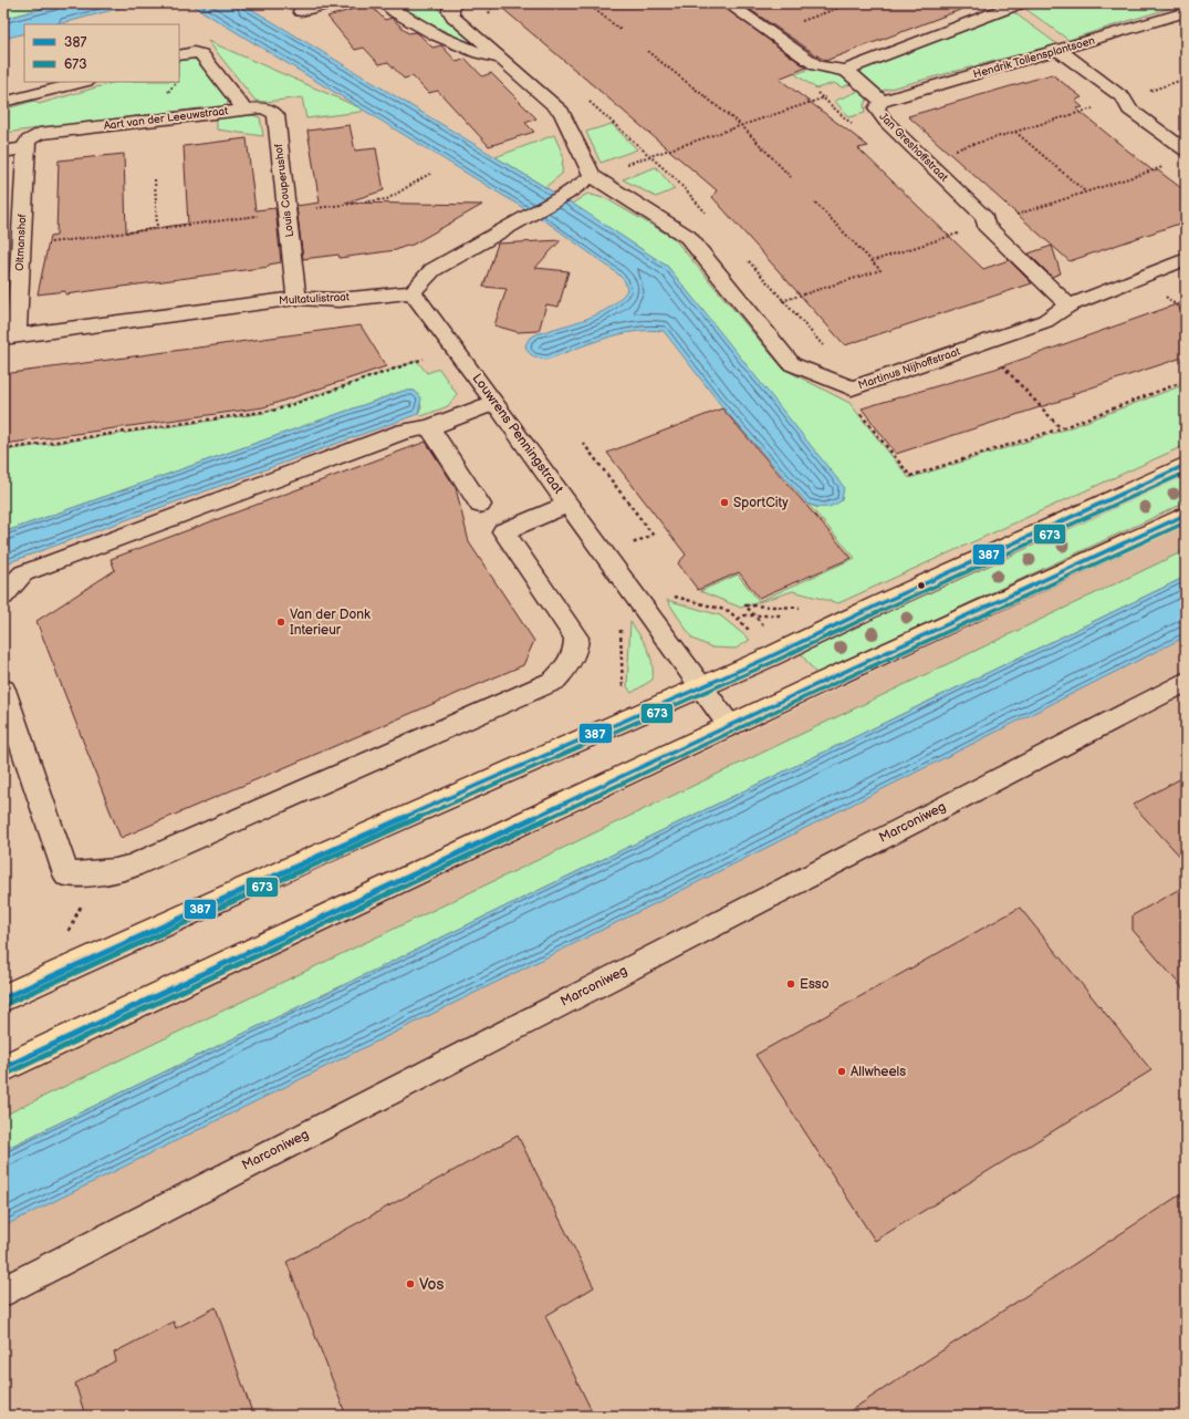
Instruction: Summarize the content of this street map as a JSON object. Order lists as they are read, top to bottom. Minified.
{"streets":{"street":["Hendrik Tollensplantsoen","Aart van der Leeuwstraat","Jan Greshoffstraat","Louis Couperushof","Oltmanshof","Multatulistraat","Martinus Nijhoffstraat","Louwrens Penningstraat","Marconiweg"]},"crossings":[["Hendrik Tollensplantsoen","Jan Greshoffstraat"],["Aart van der Leeuwstraat","Louis Couperushof"],["Aart van der Leeuwstraat","Oltmanshof"],["Jan Greshoffstraat","Martinus Nijhoffstraat"],["Louis Couperushof","Multatulistraat"],["Oltmanshof","Multatulistraat"],["Multatulistraat","Louwrens Penningstraat"]],"places":["SportCity","Van der Donk Interieur","Esso","Allwheels","Vos"],"lines":["transit line 387","transit line 673"],"legend":["387","673"]}
